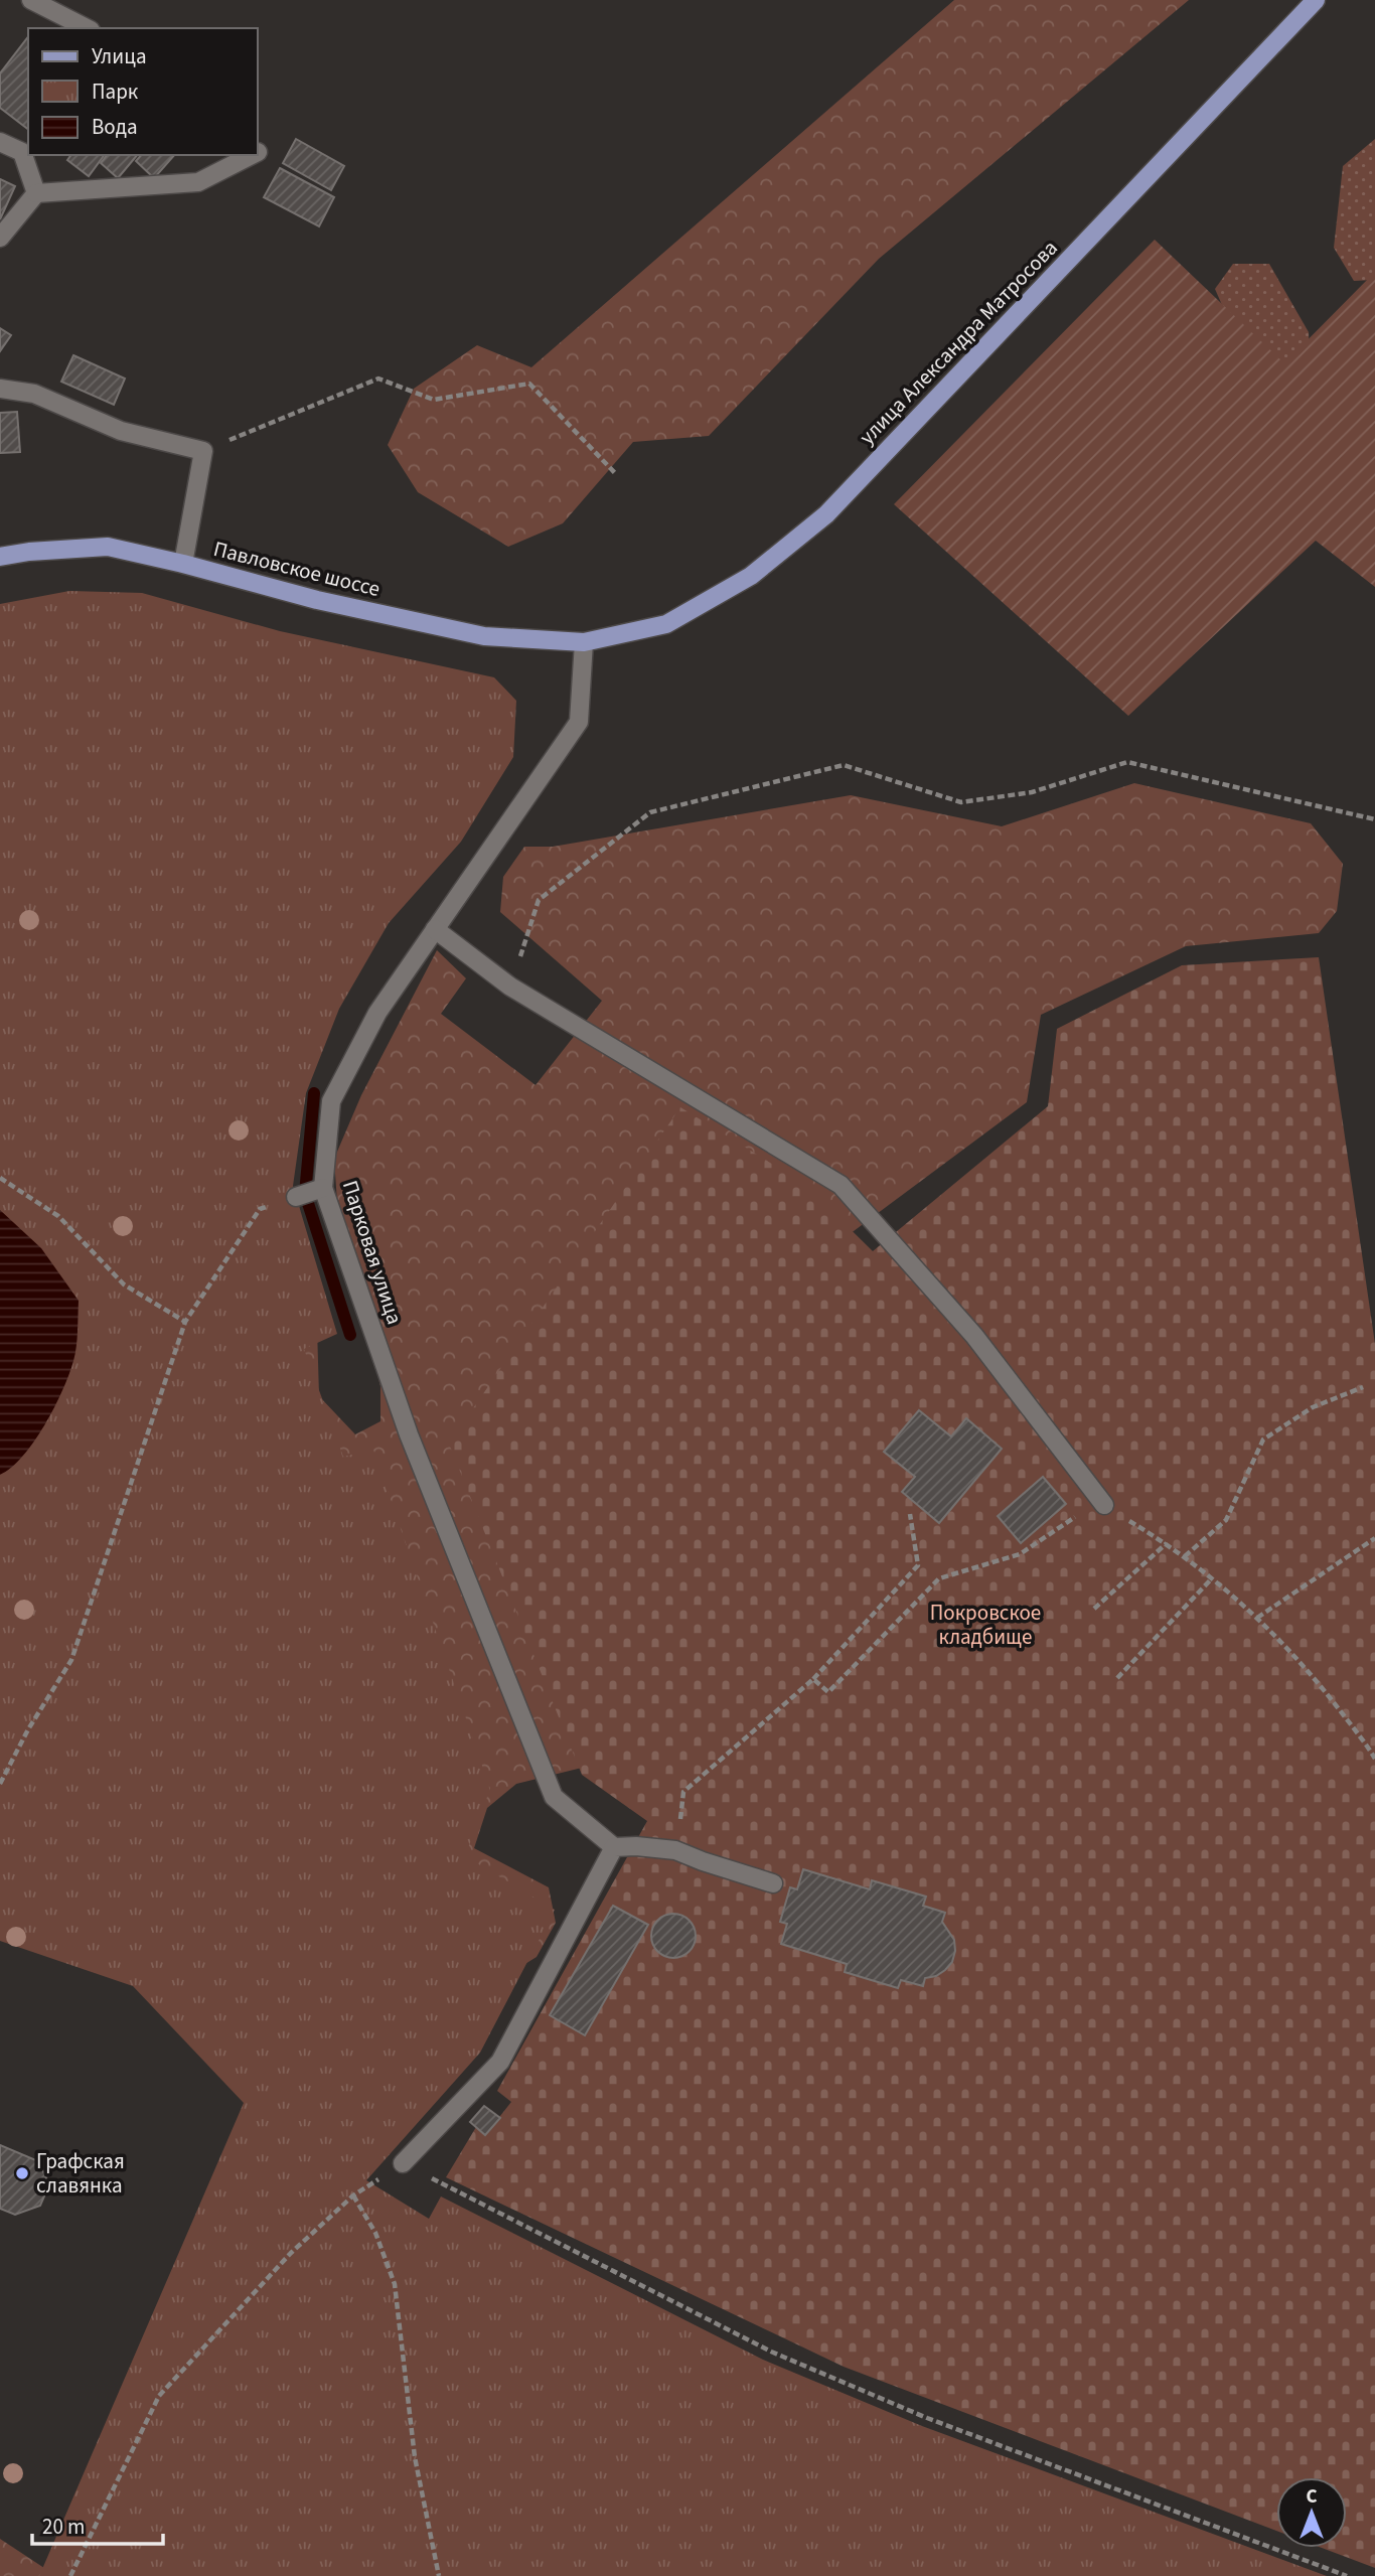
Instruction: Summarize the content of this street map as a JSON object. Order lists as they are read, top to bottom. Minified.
{"streets":{"main road":["улица Александра Матросова","Павловское шоссе"],"street":["Парковая улица"]},"crossings":[["улица Александра Матросова","Павловское шоссе"],["улица Александра Матросова","Парковая улица"],["Павловское шоссе","Парковая улица"]],"parks":["Покровское кладбище"],"places":["Графская славянка"],"legend":["Улица","Парк","Вода"],"scale_bar":"20 m","north":"top"}
